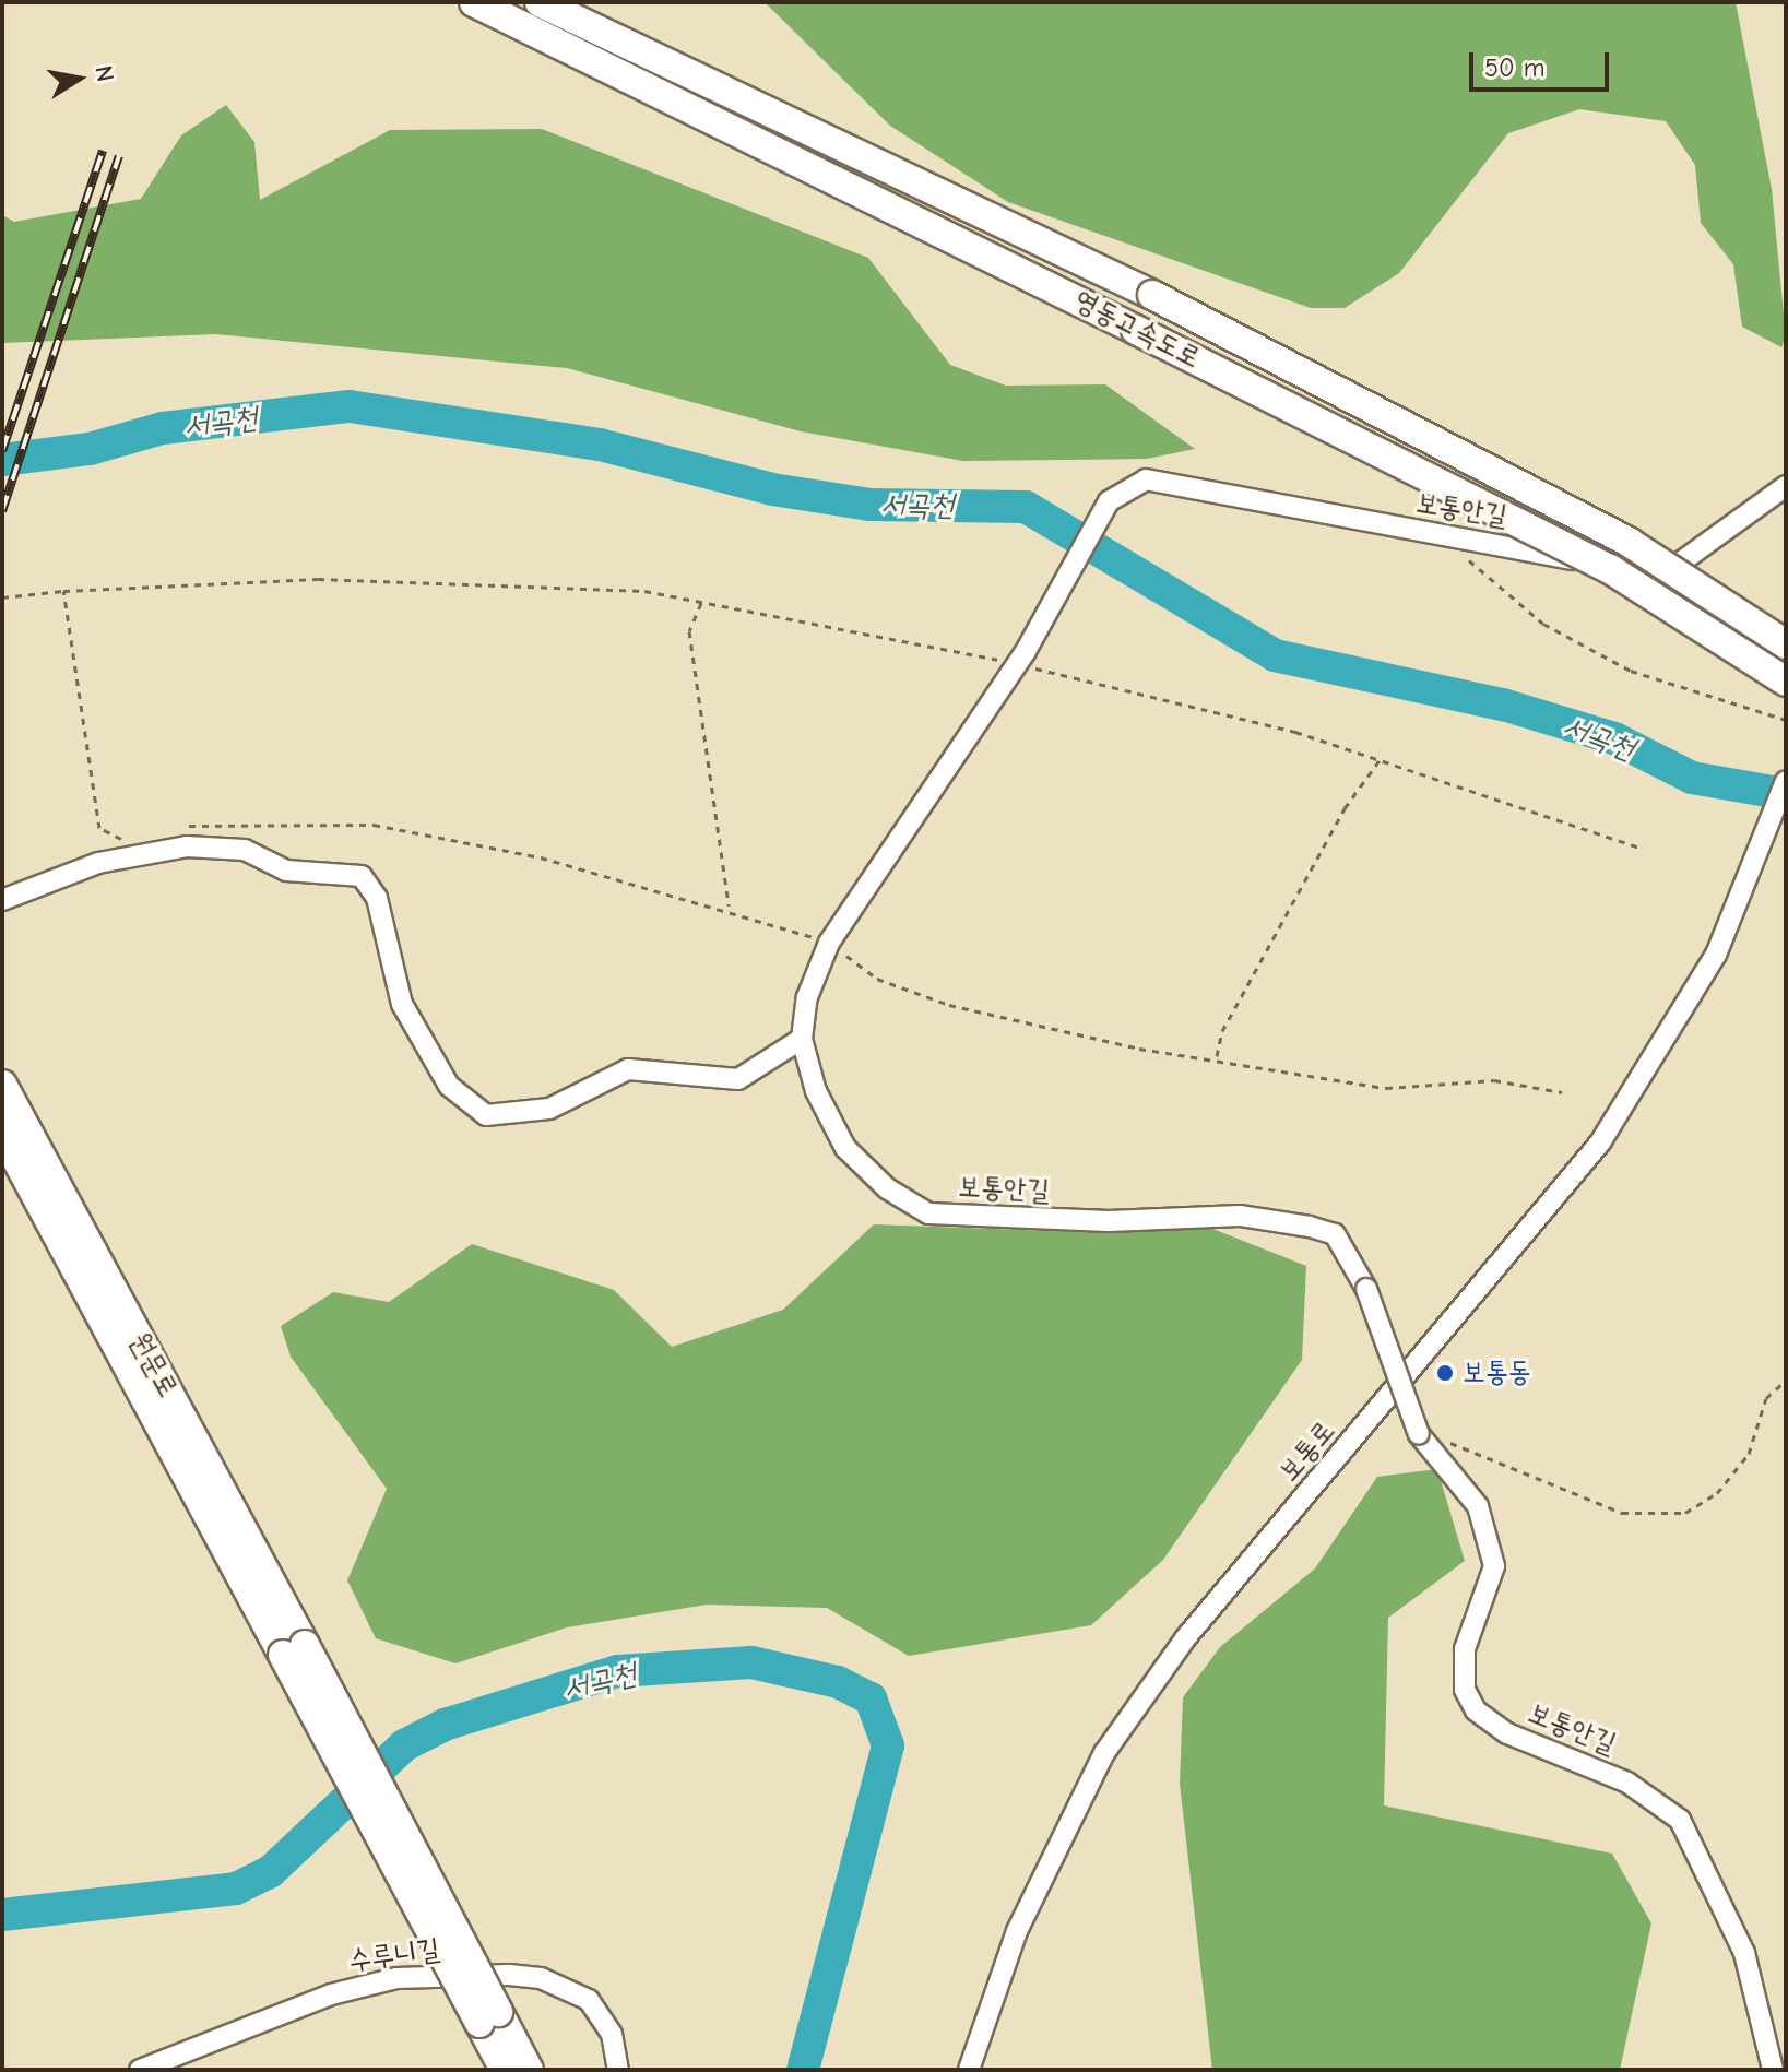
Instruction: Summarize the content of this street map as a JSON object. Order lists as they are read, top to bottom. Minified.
{"streets":{"highway":["영동고속도로","원문로"],"street":["보통안길","보통로","수루니길"]},"water":["서곡천"],"places":["보통동"],"scale_bar":"50 m","north":"right"}
